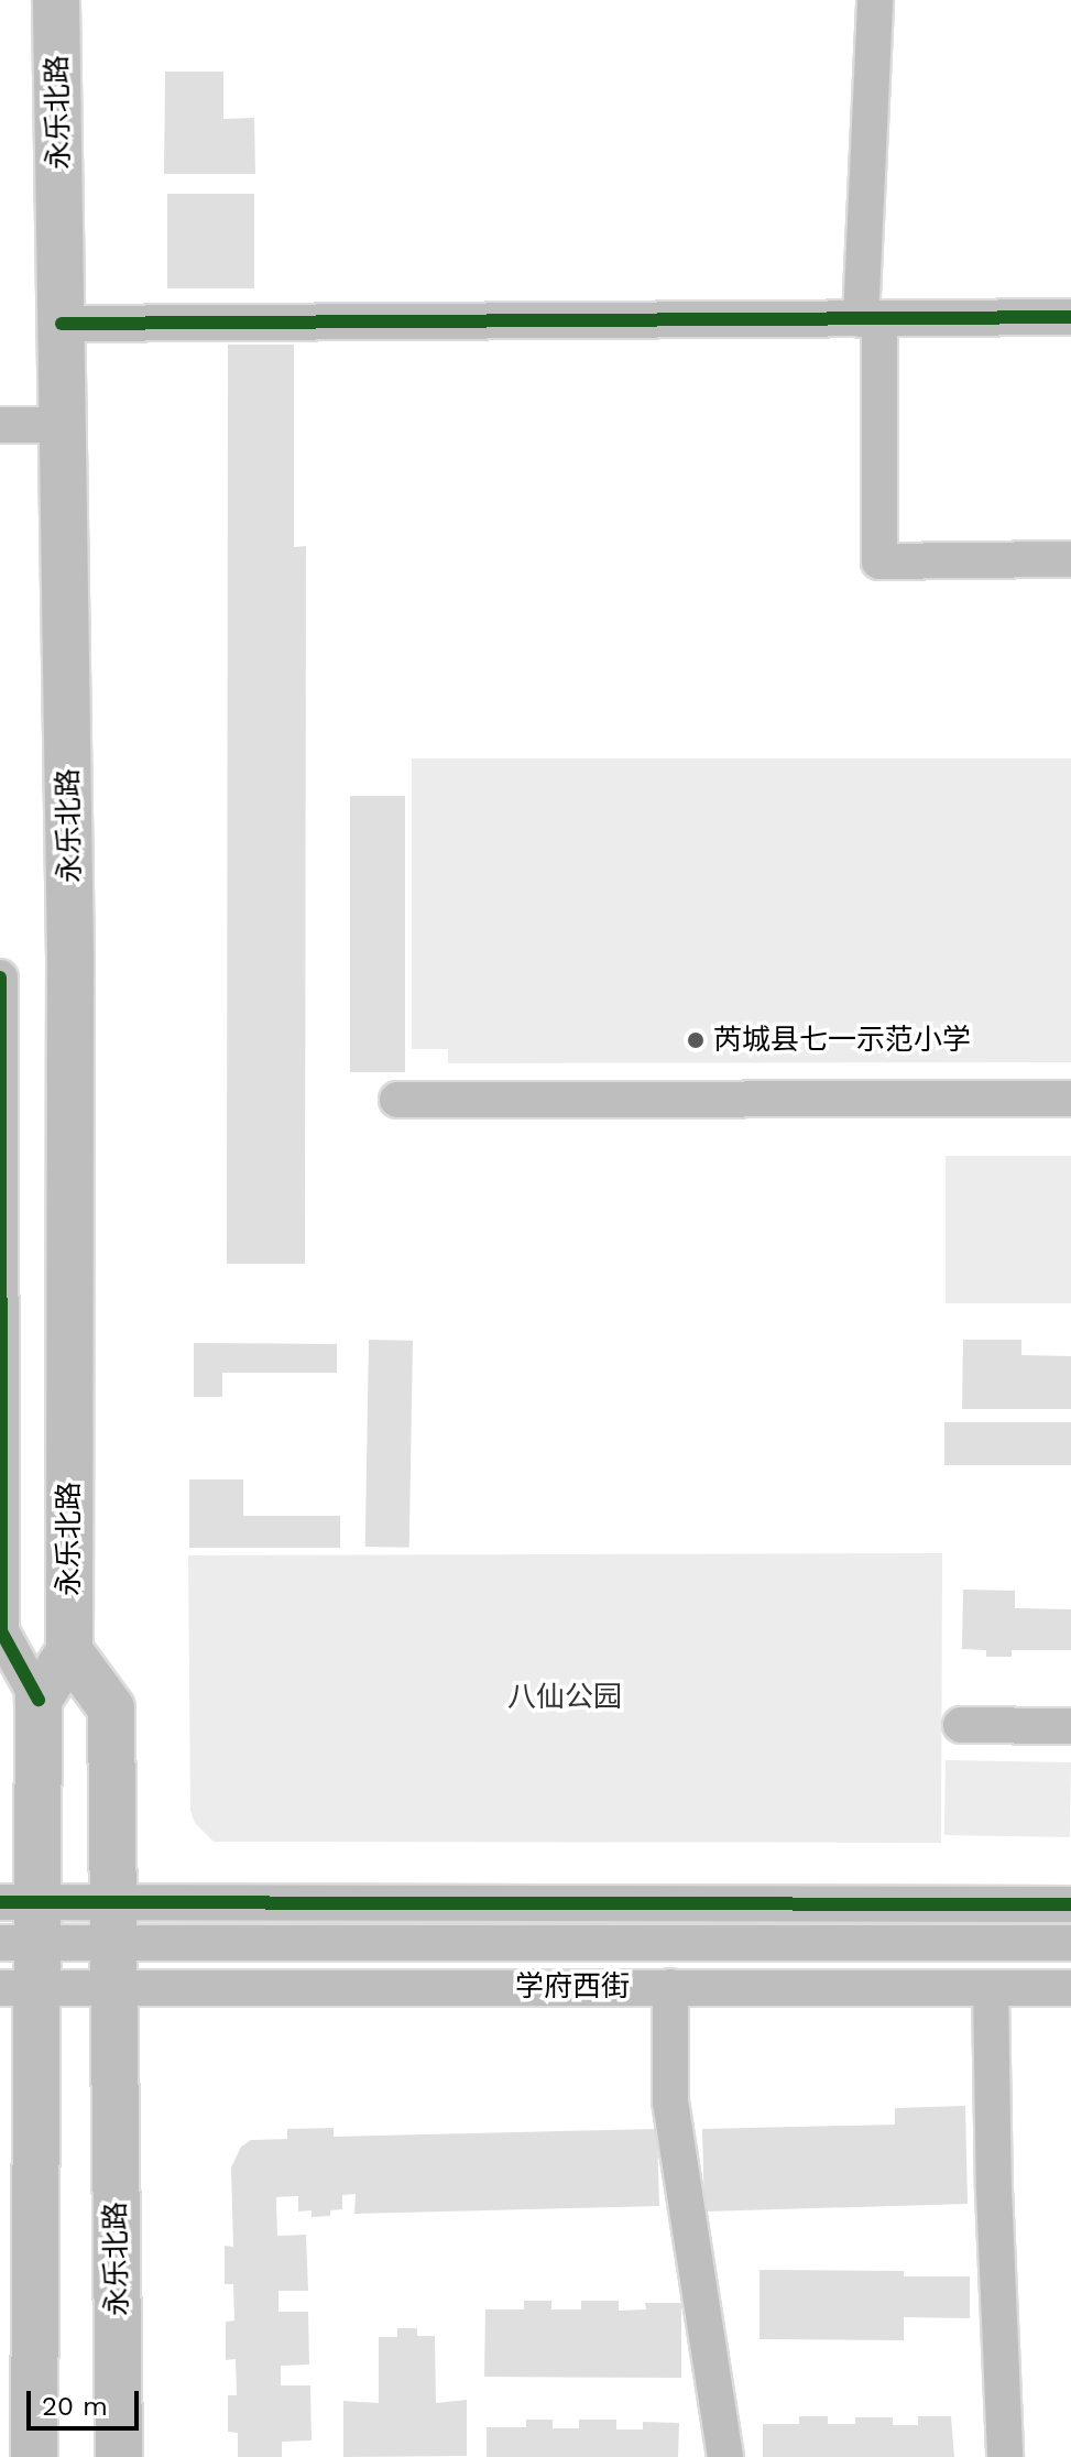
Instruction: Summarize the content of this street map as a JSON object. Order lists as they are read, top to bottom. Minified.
{"streets":{"main road":["永乐北路"],"street":["学府西街"]},"crossings":[["永乐北路","学府西街"]],"parks":["八仙公园"],"places":["芮城县七一示范小学"],"scale_bar":"20 m"}
